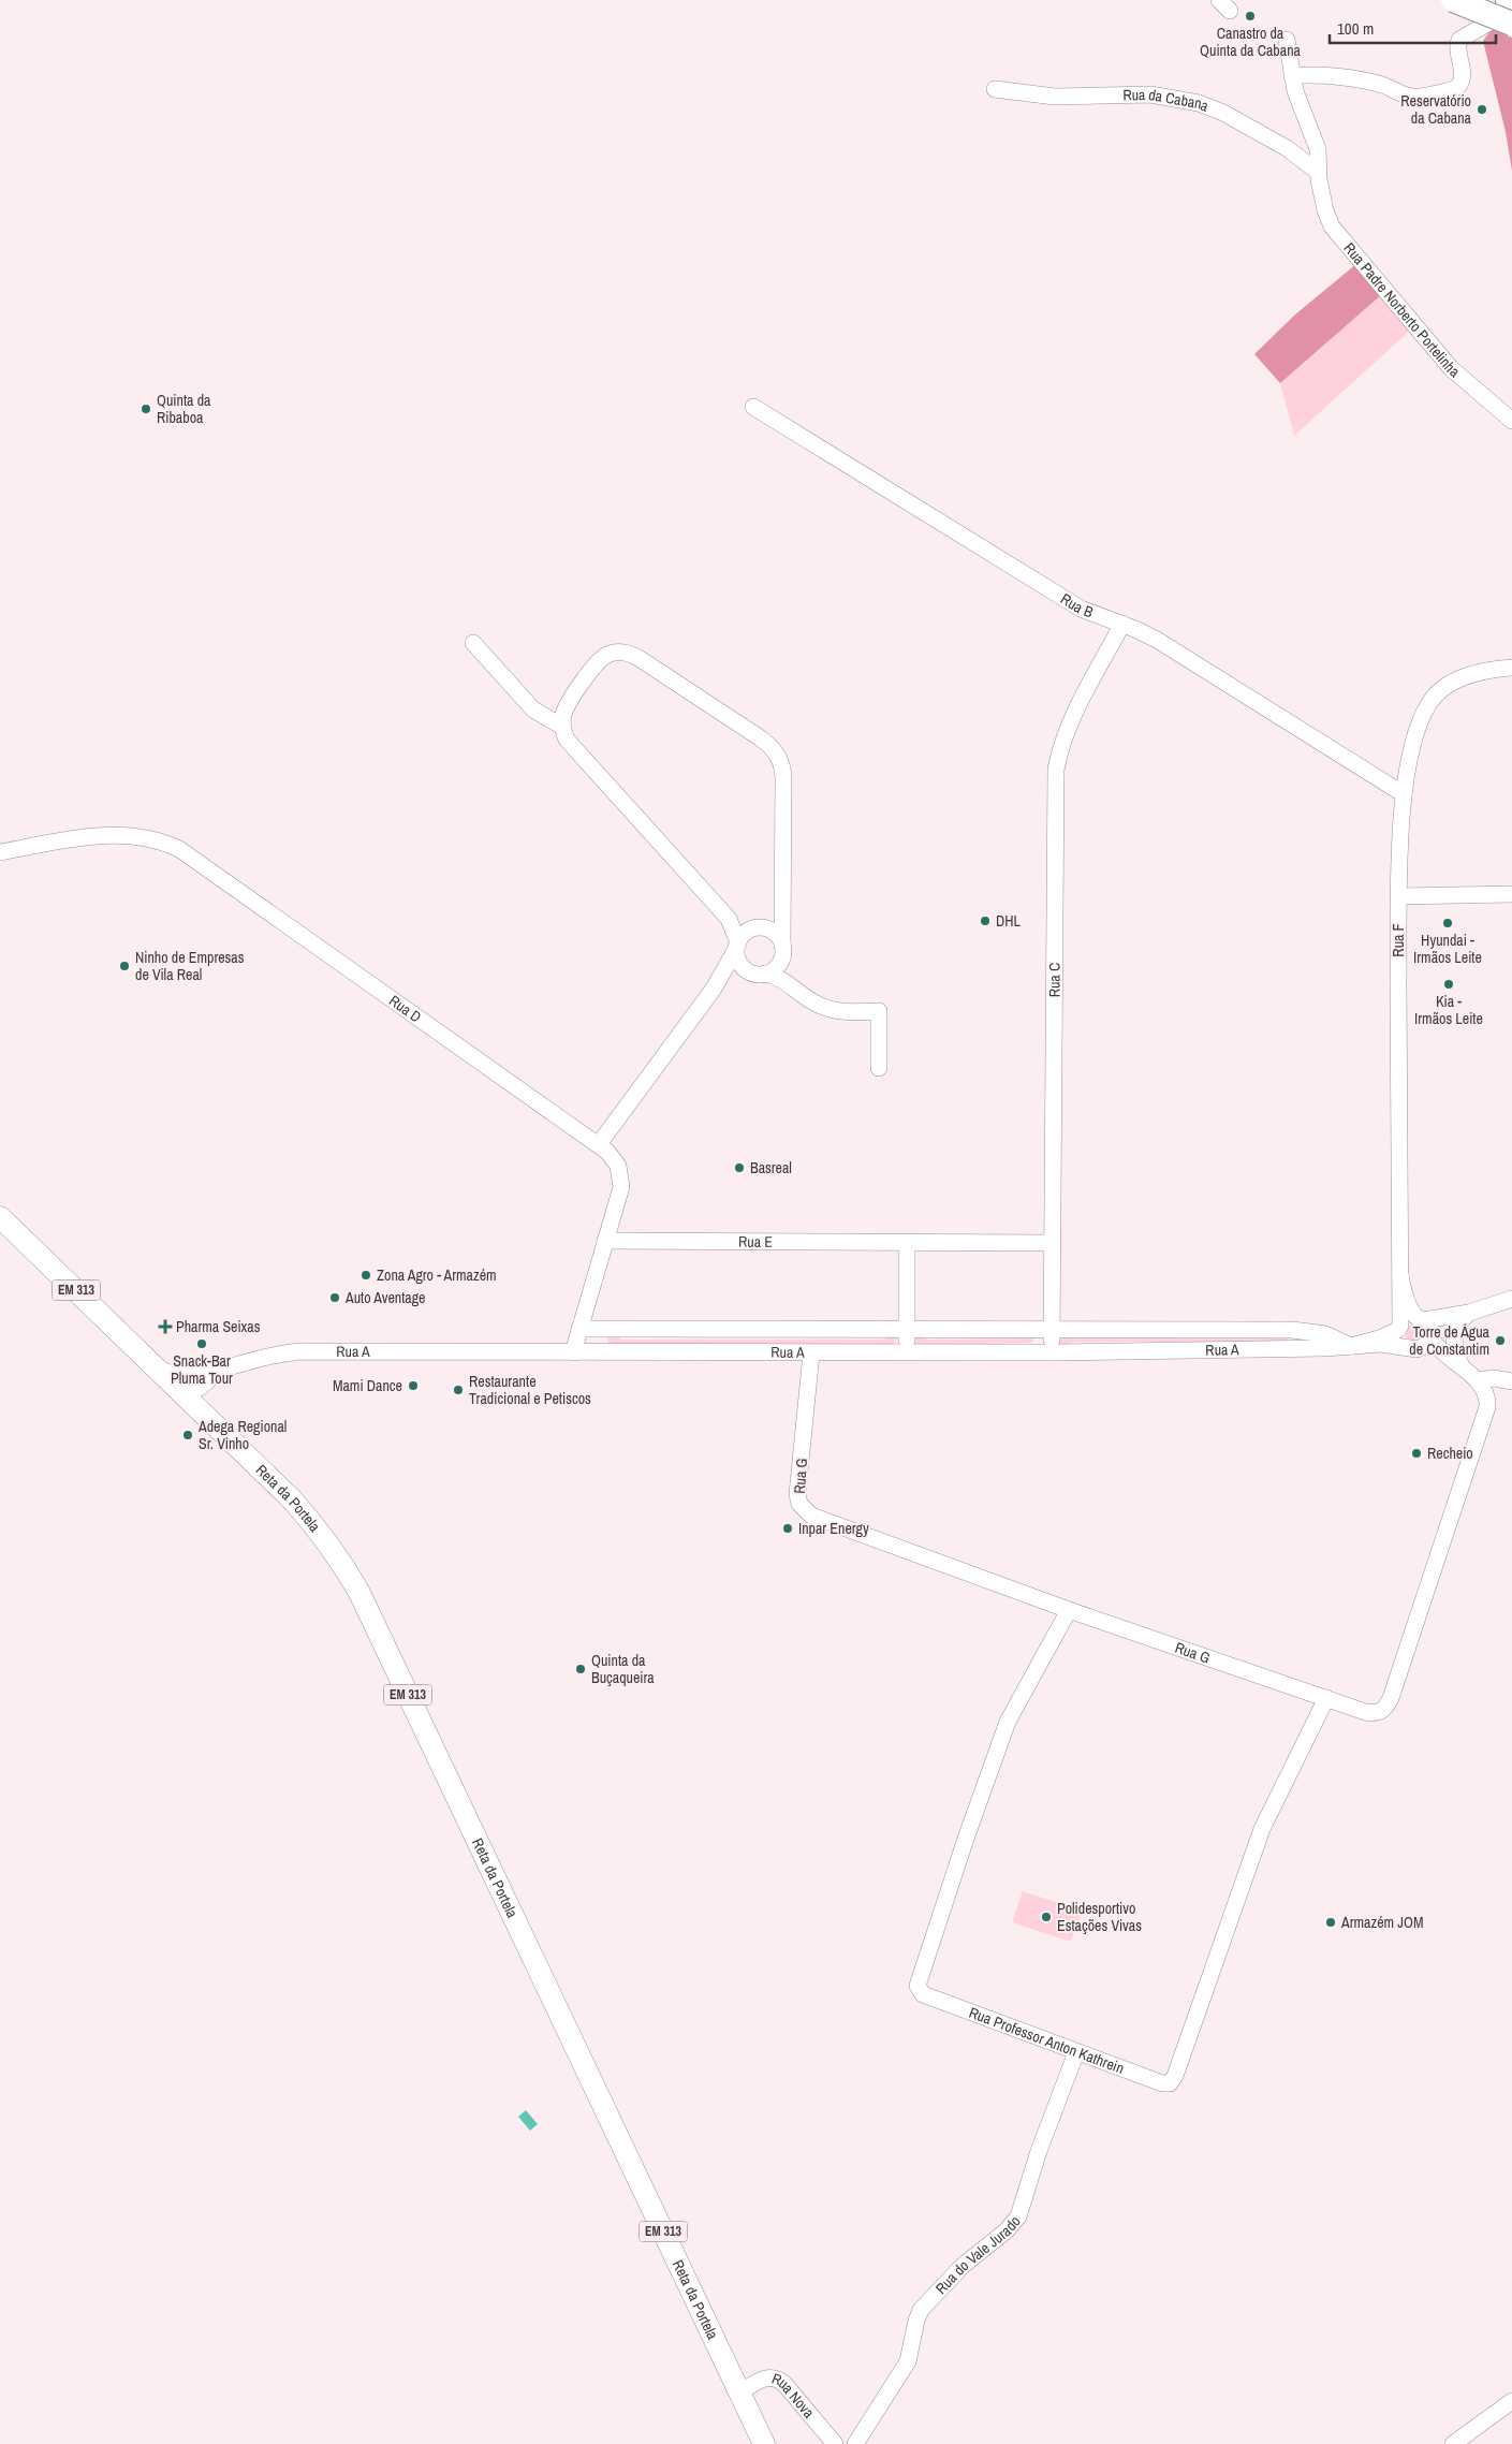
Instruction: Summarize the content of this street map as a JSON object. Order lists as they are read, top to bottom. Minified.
{"streets":{"main road":["EM 313","Reta da Portela"],"street":["Rua da Cabana","Rua Padre Norberto Portelinha","Rua B","Rua F","Rua C","Rua D","Rua E","Rua A","Rua G","Rua Professor Anton Kathrein","Rua do Vale Jurado","Rua Nova"]},"crossings":[["Rua da Cabana","Rua Padre Norberto Portelinha"],["Rua B","Rua F"],["Rua B","Rua C"],["Rua C","Rua E"],["Rua C","Rua A"],["Rua D","Rua E"],["Rua D","Rua A"],["EM 313","Reta da Portela"],["Rua A","Rua G"],["Rua G","Rua Professor Anton Kathrein"],["Reta da Portela","Rua Nova"],["Rua Professor Anton Kathrein","Rua do Vale Jurado"]],"places":{"other":["Canastro da Quinta da Cabana","Reservatório da Cabana","Quinta da Ribaboa","DHL","Hyundai - Irmãos Leite","Ninho de Empresas de Vila Real","Kia - Irmãos Leite","Basreal","Zona Agro - Armazém","Auto Aventage","Torre de Água de Constantim","Snack-Bar Pluma Tour","Mami Dance","Restaurante Tradicional e Petiscos","Adega Regional Sr. Vinho","Recheio","Inpar Energy","Quinta da Buçaqueira","Polidesportivo Estações Vivas","Armazém JOM"],"health":["Pharma Seixas"]},"scale_bar":"100 m"}
